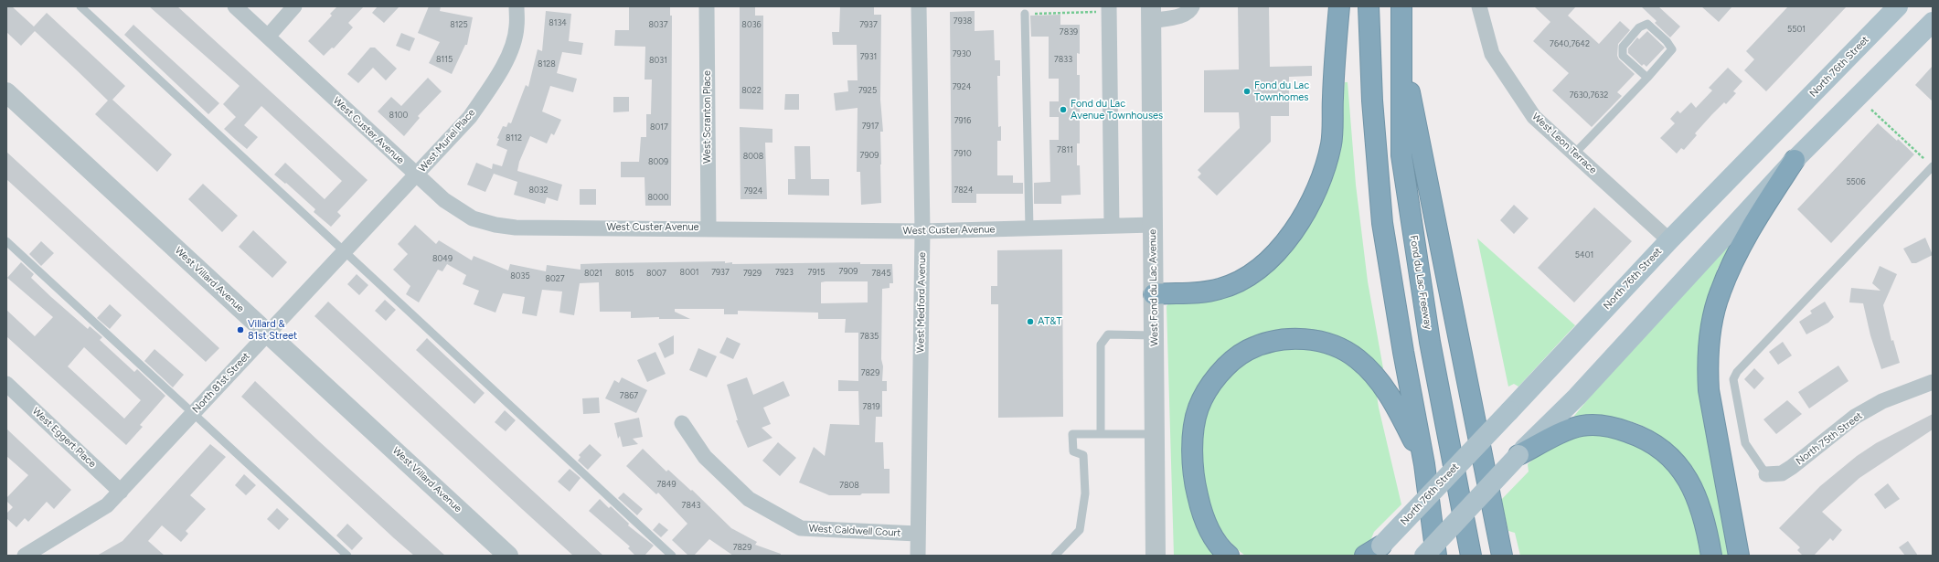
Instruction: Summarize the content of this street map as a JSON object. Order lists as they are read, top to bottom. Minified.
{"streets":{"highway":["Fond du Lac Freeway"],"main road":["North 76th Street"],"street":["West Scranton Place","West Custer Avenue","West Muriel Place","West Leon Terrace","West Villard Avenue","West Fond du Lac Avenue","West Medford Avenue","North 81st Street","West Eggert Place","North 75th Street","West Caldwell Court"]},"crossings":[["North 76th Street","West Leon Terrace"],["West Scranton Place","West Custer Avenue"],["West Custer Avenue","West Muriel Place"],["West Custer Avenue","West Fond du Lac Avenue"],["West Custer Avenue","West Medford Avenue"],["West Custer Avenue","North 81st Street"],["West Muriel Place","North 81st Street"],["West Villard Avenue","North 81st Street"],["West Medford Avenue","West Caldwell Court"],["North 81st Street","West Eggert Place"]],"places":["Fond du Lac Townhomes","Fond du Lac Avenue Townhouses","AT&T","Villard & 81st Street"],"house_numbers":["7938","8134","8125","8037","8036","7937","5501","7839","7640,7642","7930","7931","8115","7833","8031","8128","7924","8022","7925","7630,7632","8100","7916","7917","8017","8112","7811","7910","7909","8008","8009","5506","8032","7824","7924","8000","5401","8049","7909","8001","7937","7923","7915","8021","8015","8007","7929","7845","8035","8027","7835","7829","7867","7819","7849","7808","7843","7829"]}
